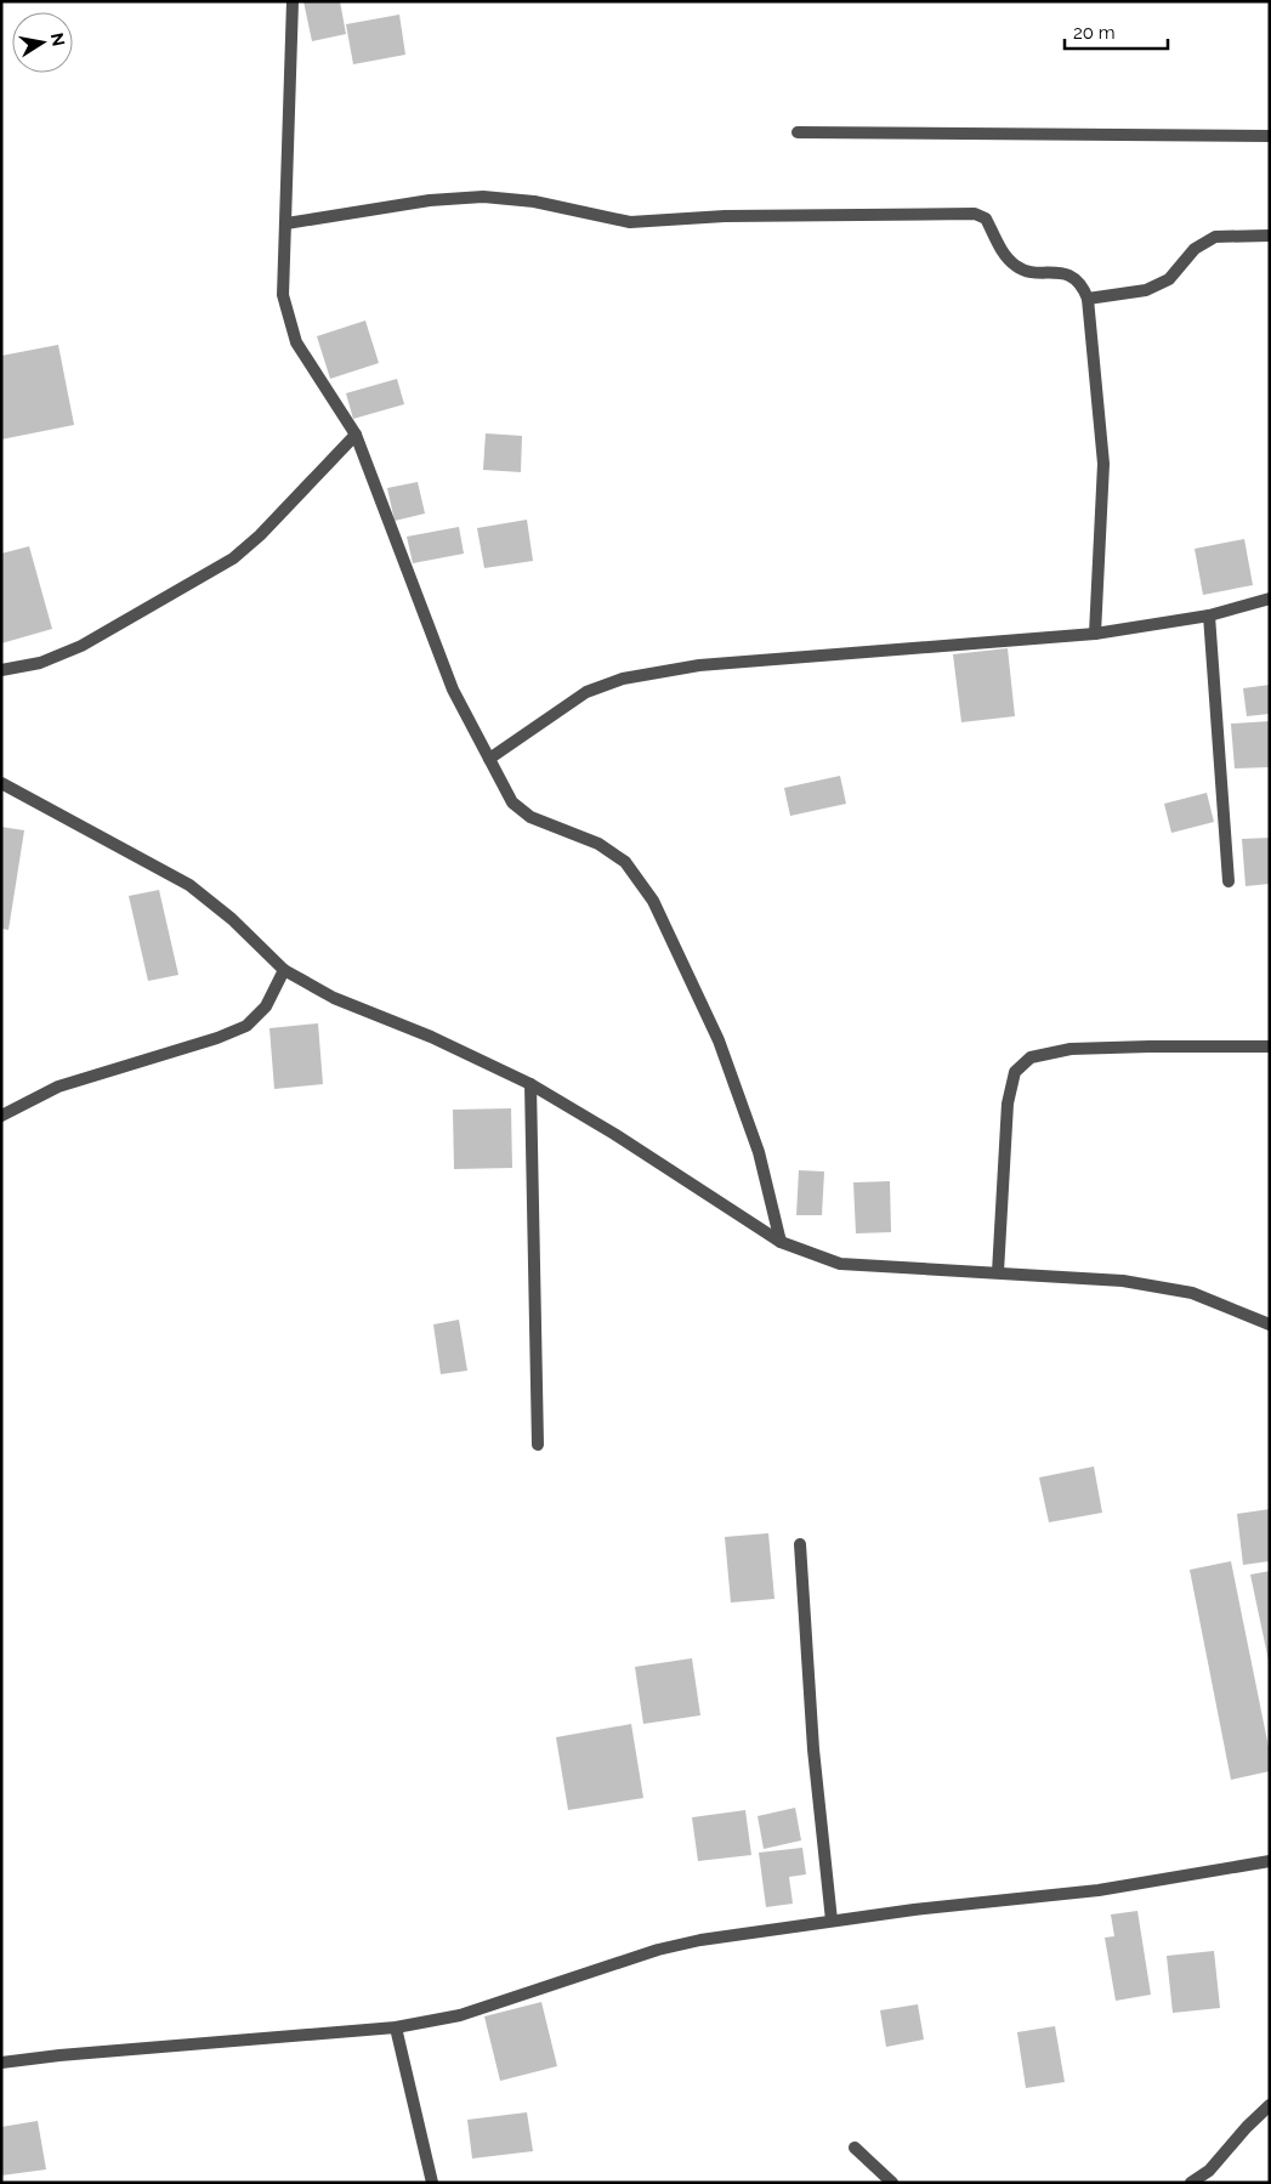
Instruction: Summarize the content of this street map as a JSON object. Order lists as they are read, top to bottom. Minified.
{"scale_bar":"20 m","north":"right"}
